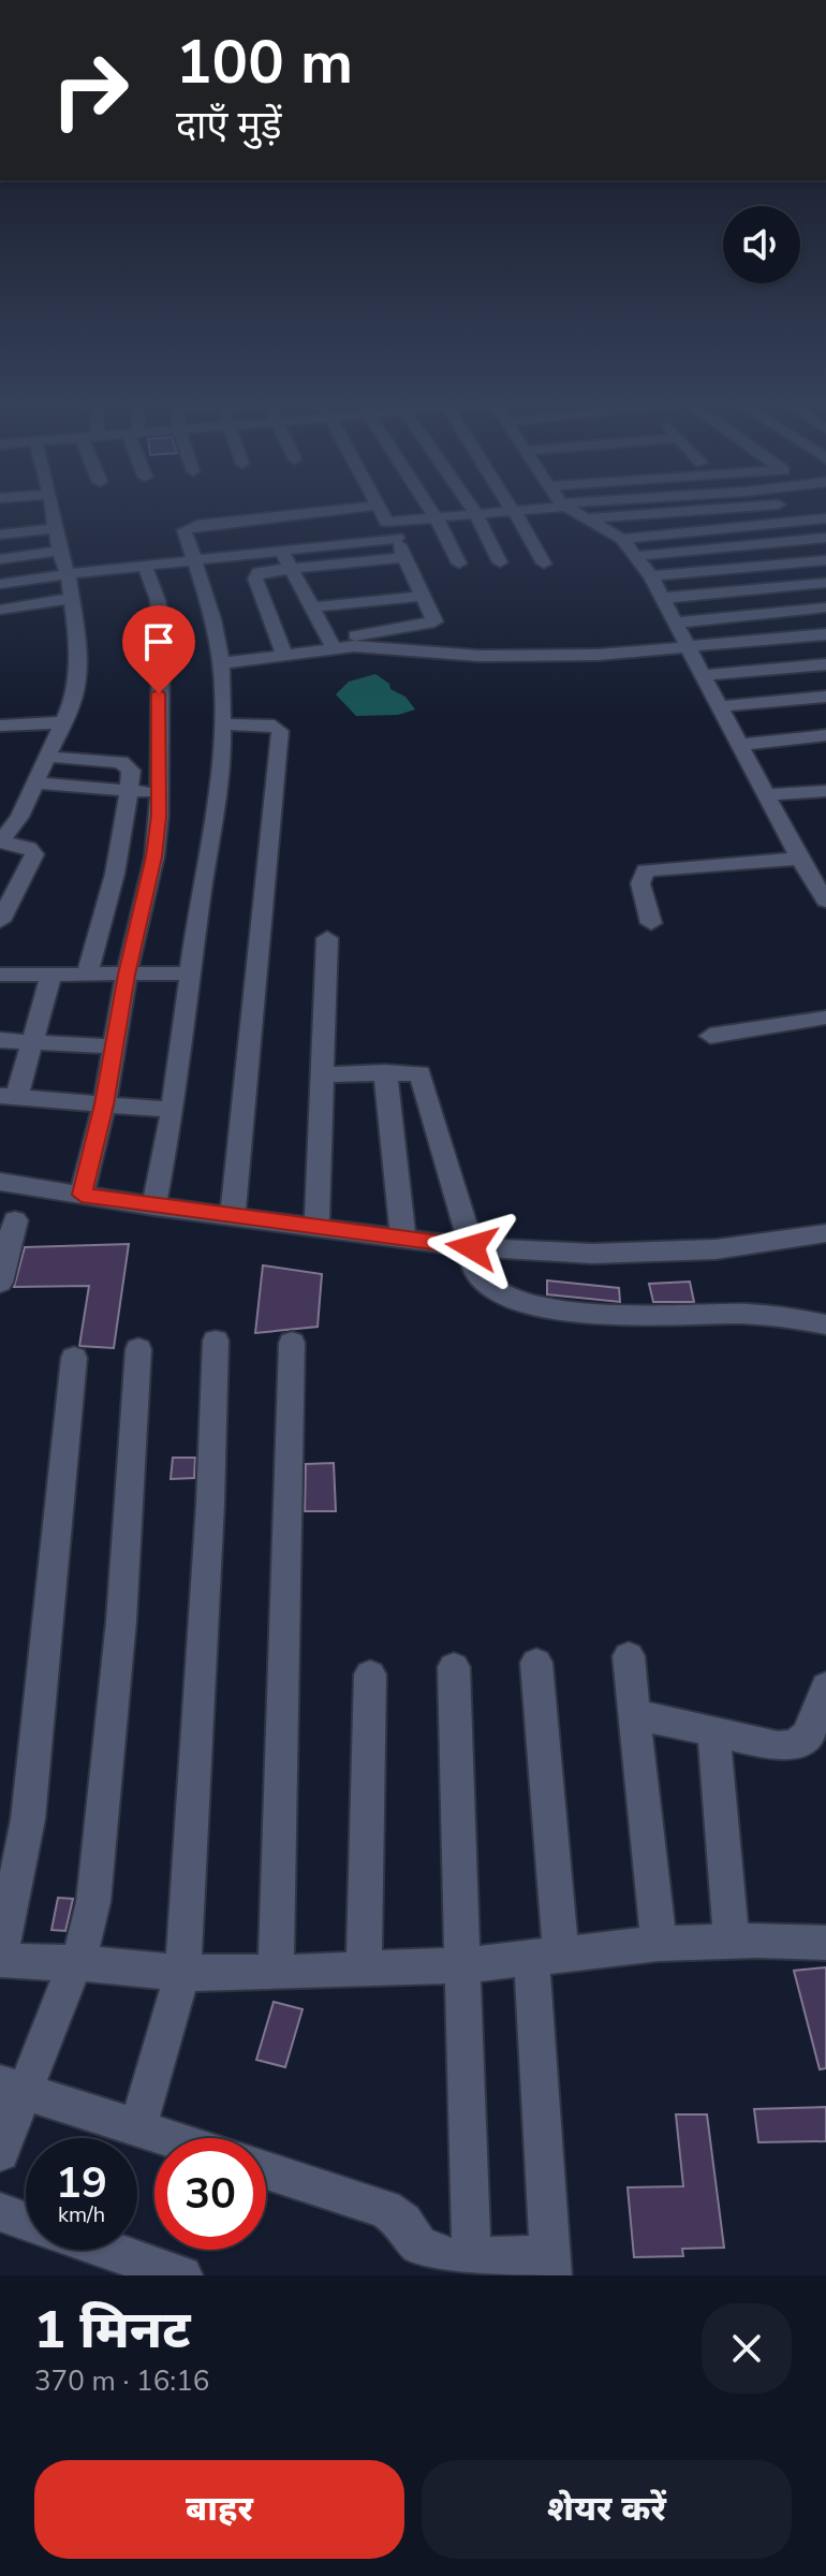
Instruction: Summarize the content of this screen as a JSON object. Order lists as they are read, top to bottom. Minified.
{"page":{"turn":["100 m","दाएँ मुड़ें"],"speed":"19 km/h","limit":"30","heading":["1 मिनट","370 m · 16:16"],"buttons":["बाहर","शेयर करें"]}}
